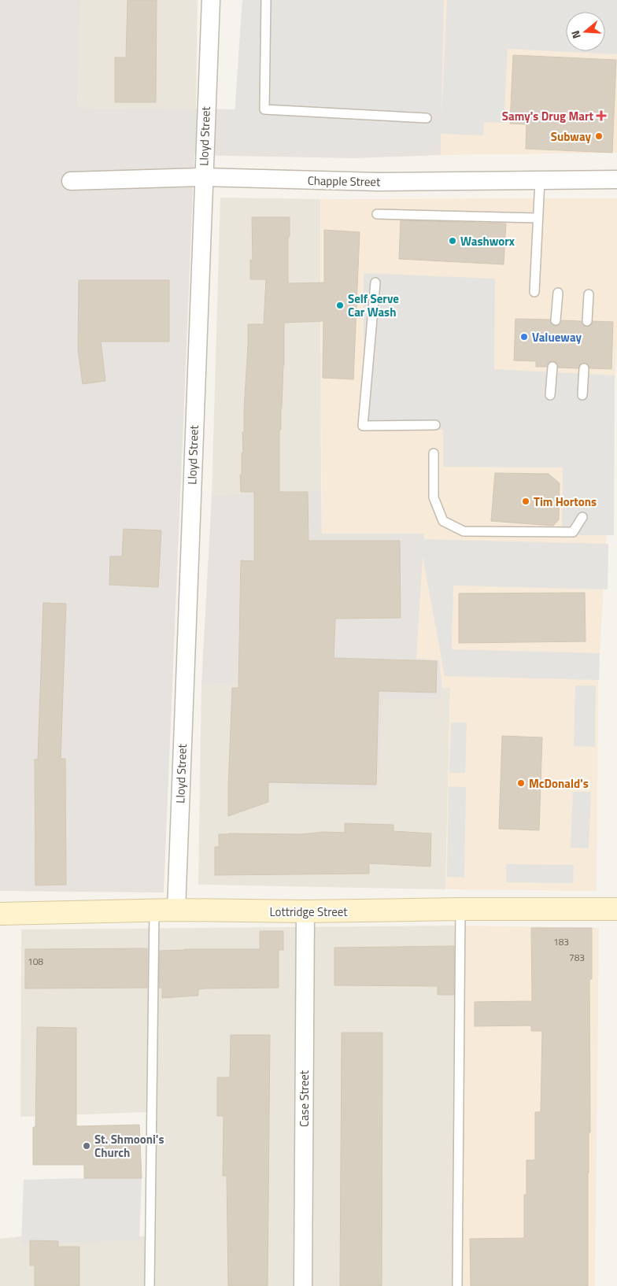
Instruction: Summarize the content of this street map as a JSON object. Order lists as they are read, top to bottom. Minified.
{"streets":{"street":["Lloyd Street","Chapple Street","Lottridge Street","Case Street"]},"crossings":[["Lloyd Street","Chapple Street"],["Lloyd Street","Lottridge Street"],["Lottridge Street","Case Street"]],"places":{"health":["Samy's Drug Mart"],"other":["Subway","Washworx","Self Serve Car Wash","Valueway","Tim Hortons","McDonald's","St. Shmooni's Church"]},"house_numbers":["183","783","108"],"north":"left"}
